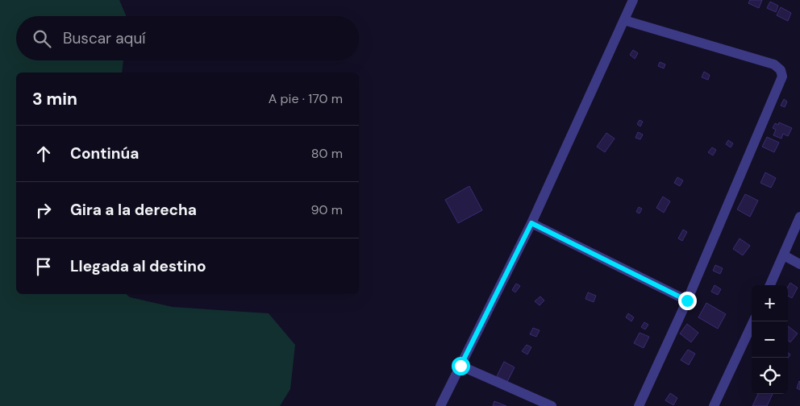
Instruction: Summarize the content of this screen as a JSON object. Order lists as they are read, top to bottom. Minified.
{"page":{"search":"Buscar aquí","heading":["3 min","A pie · 170 m"],"list":[["Continúa","80 m"],["Gira a la derecha","90 m"],"Llegada al destino"],"map_buttons":["+","−"]}}
